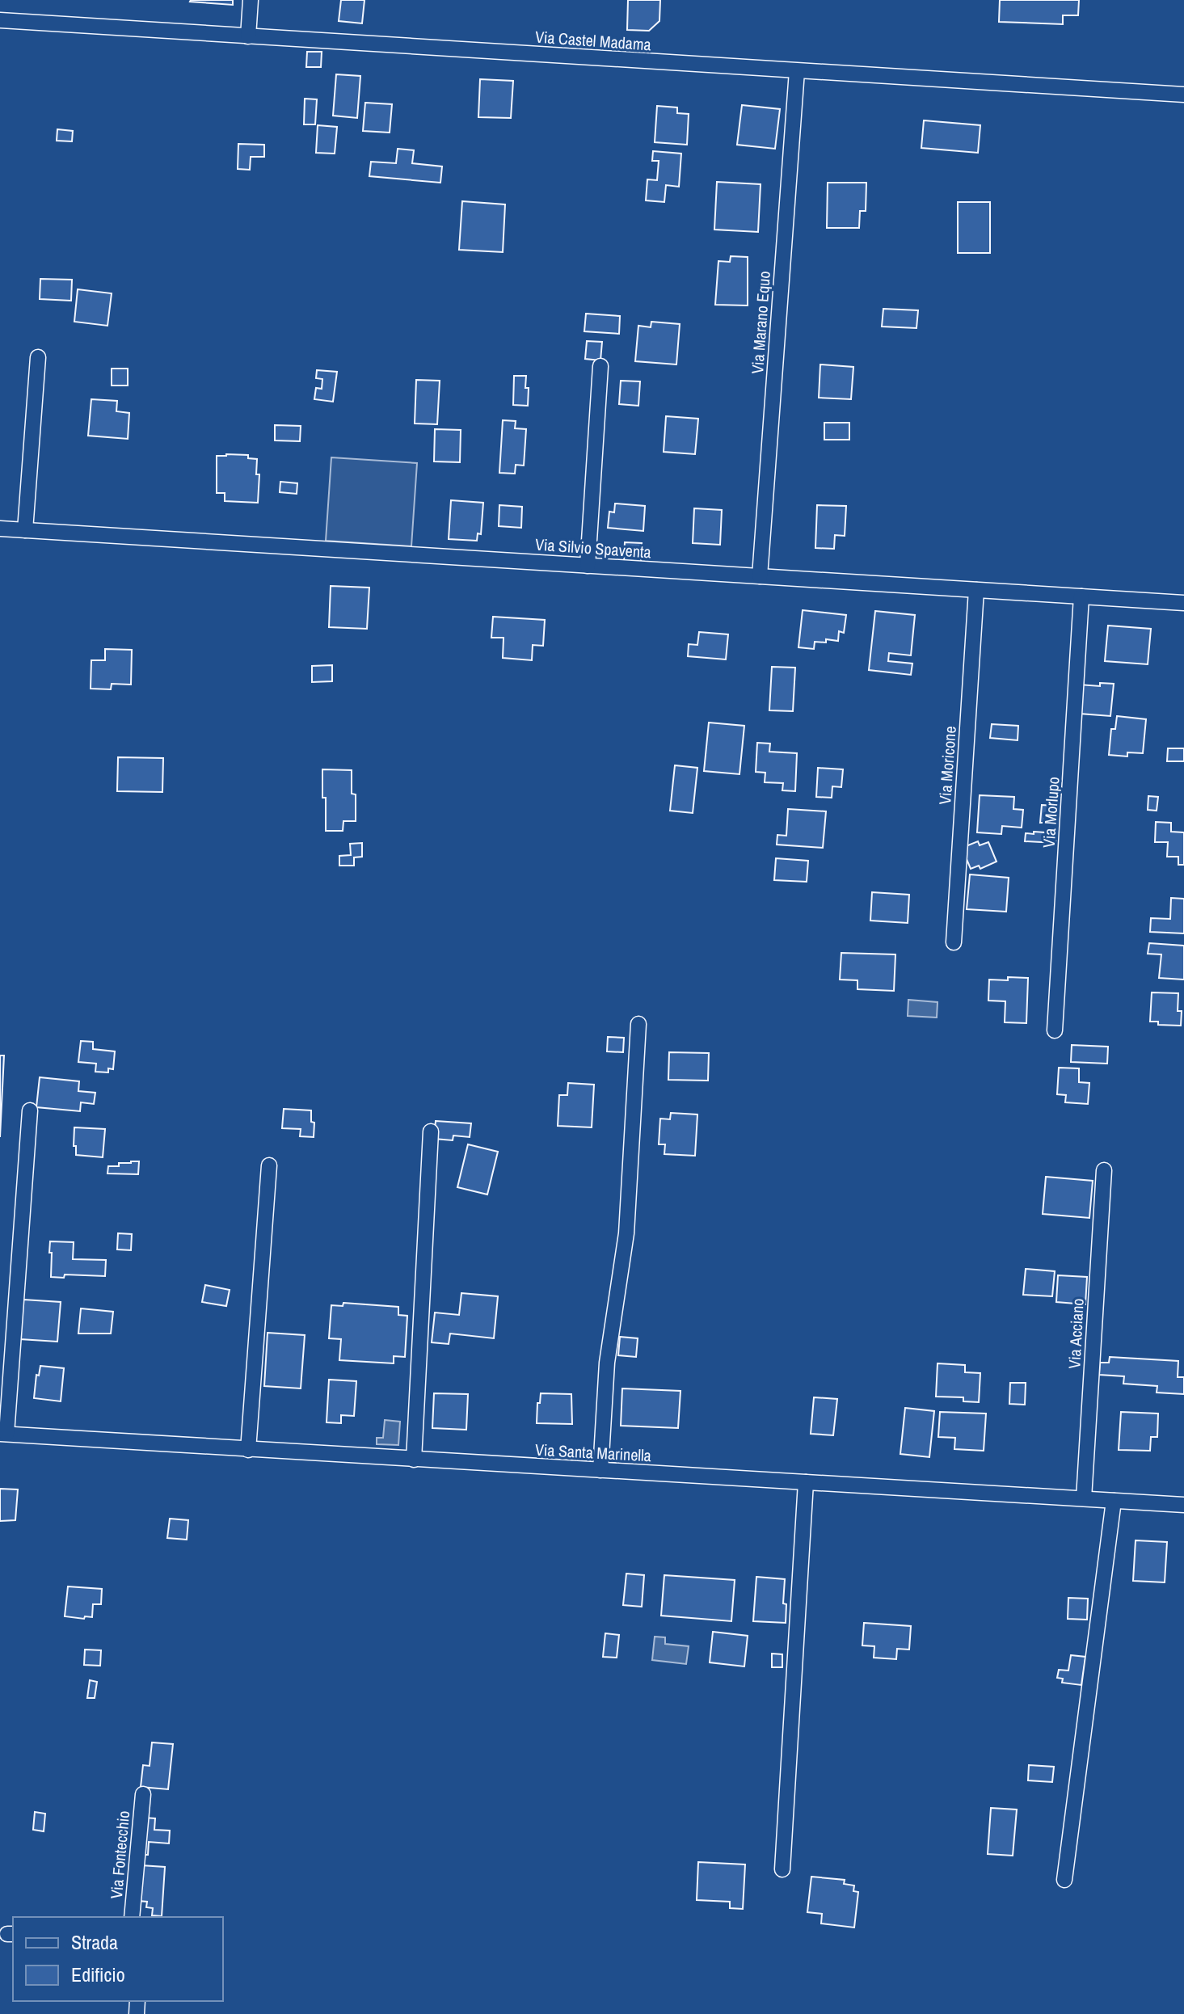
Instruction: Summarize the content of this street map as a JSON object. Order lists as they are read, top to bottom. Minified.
{"streets":{"street":["Via Castel Madama","Via Marano Equo","Via Silvio Spaventa","Via Moricone","Via Morlupo","Via Acciano","Via Santa Marinella","Via Fontecchio"]},"crossings":[["Via Castel Madama","Via Marano Equo"],["Via Marano Equo","Via Silvio Spaventa"],["Via Silvio Spaventa","Via Moricone"],["Via Silvio Spaventa","Via Morlupo"],["Via Acciano","Via Santa Marinella"]],"legend":["Strada","Edificio"]}
